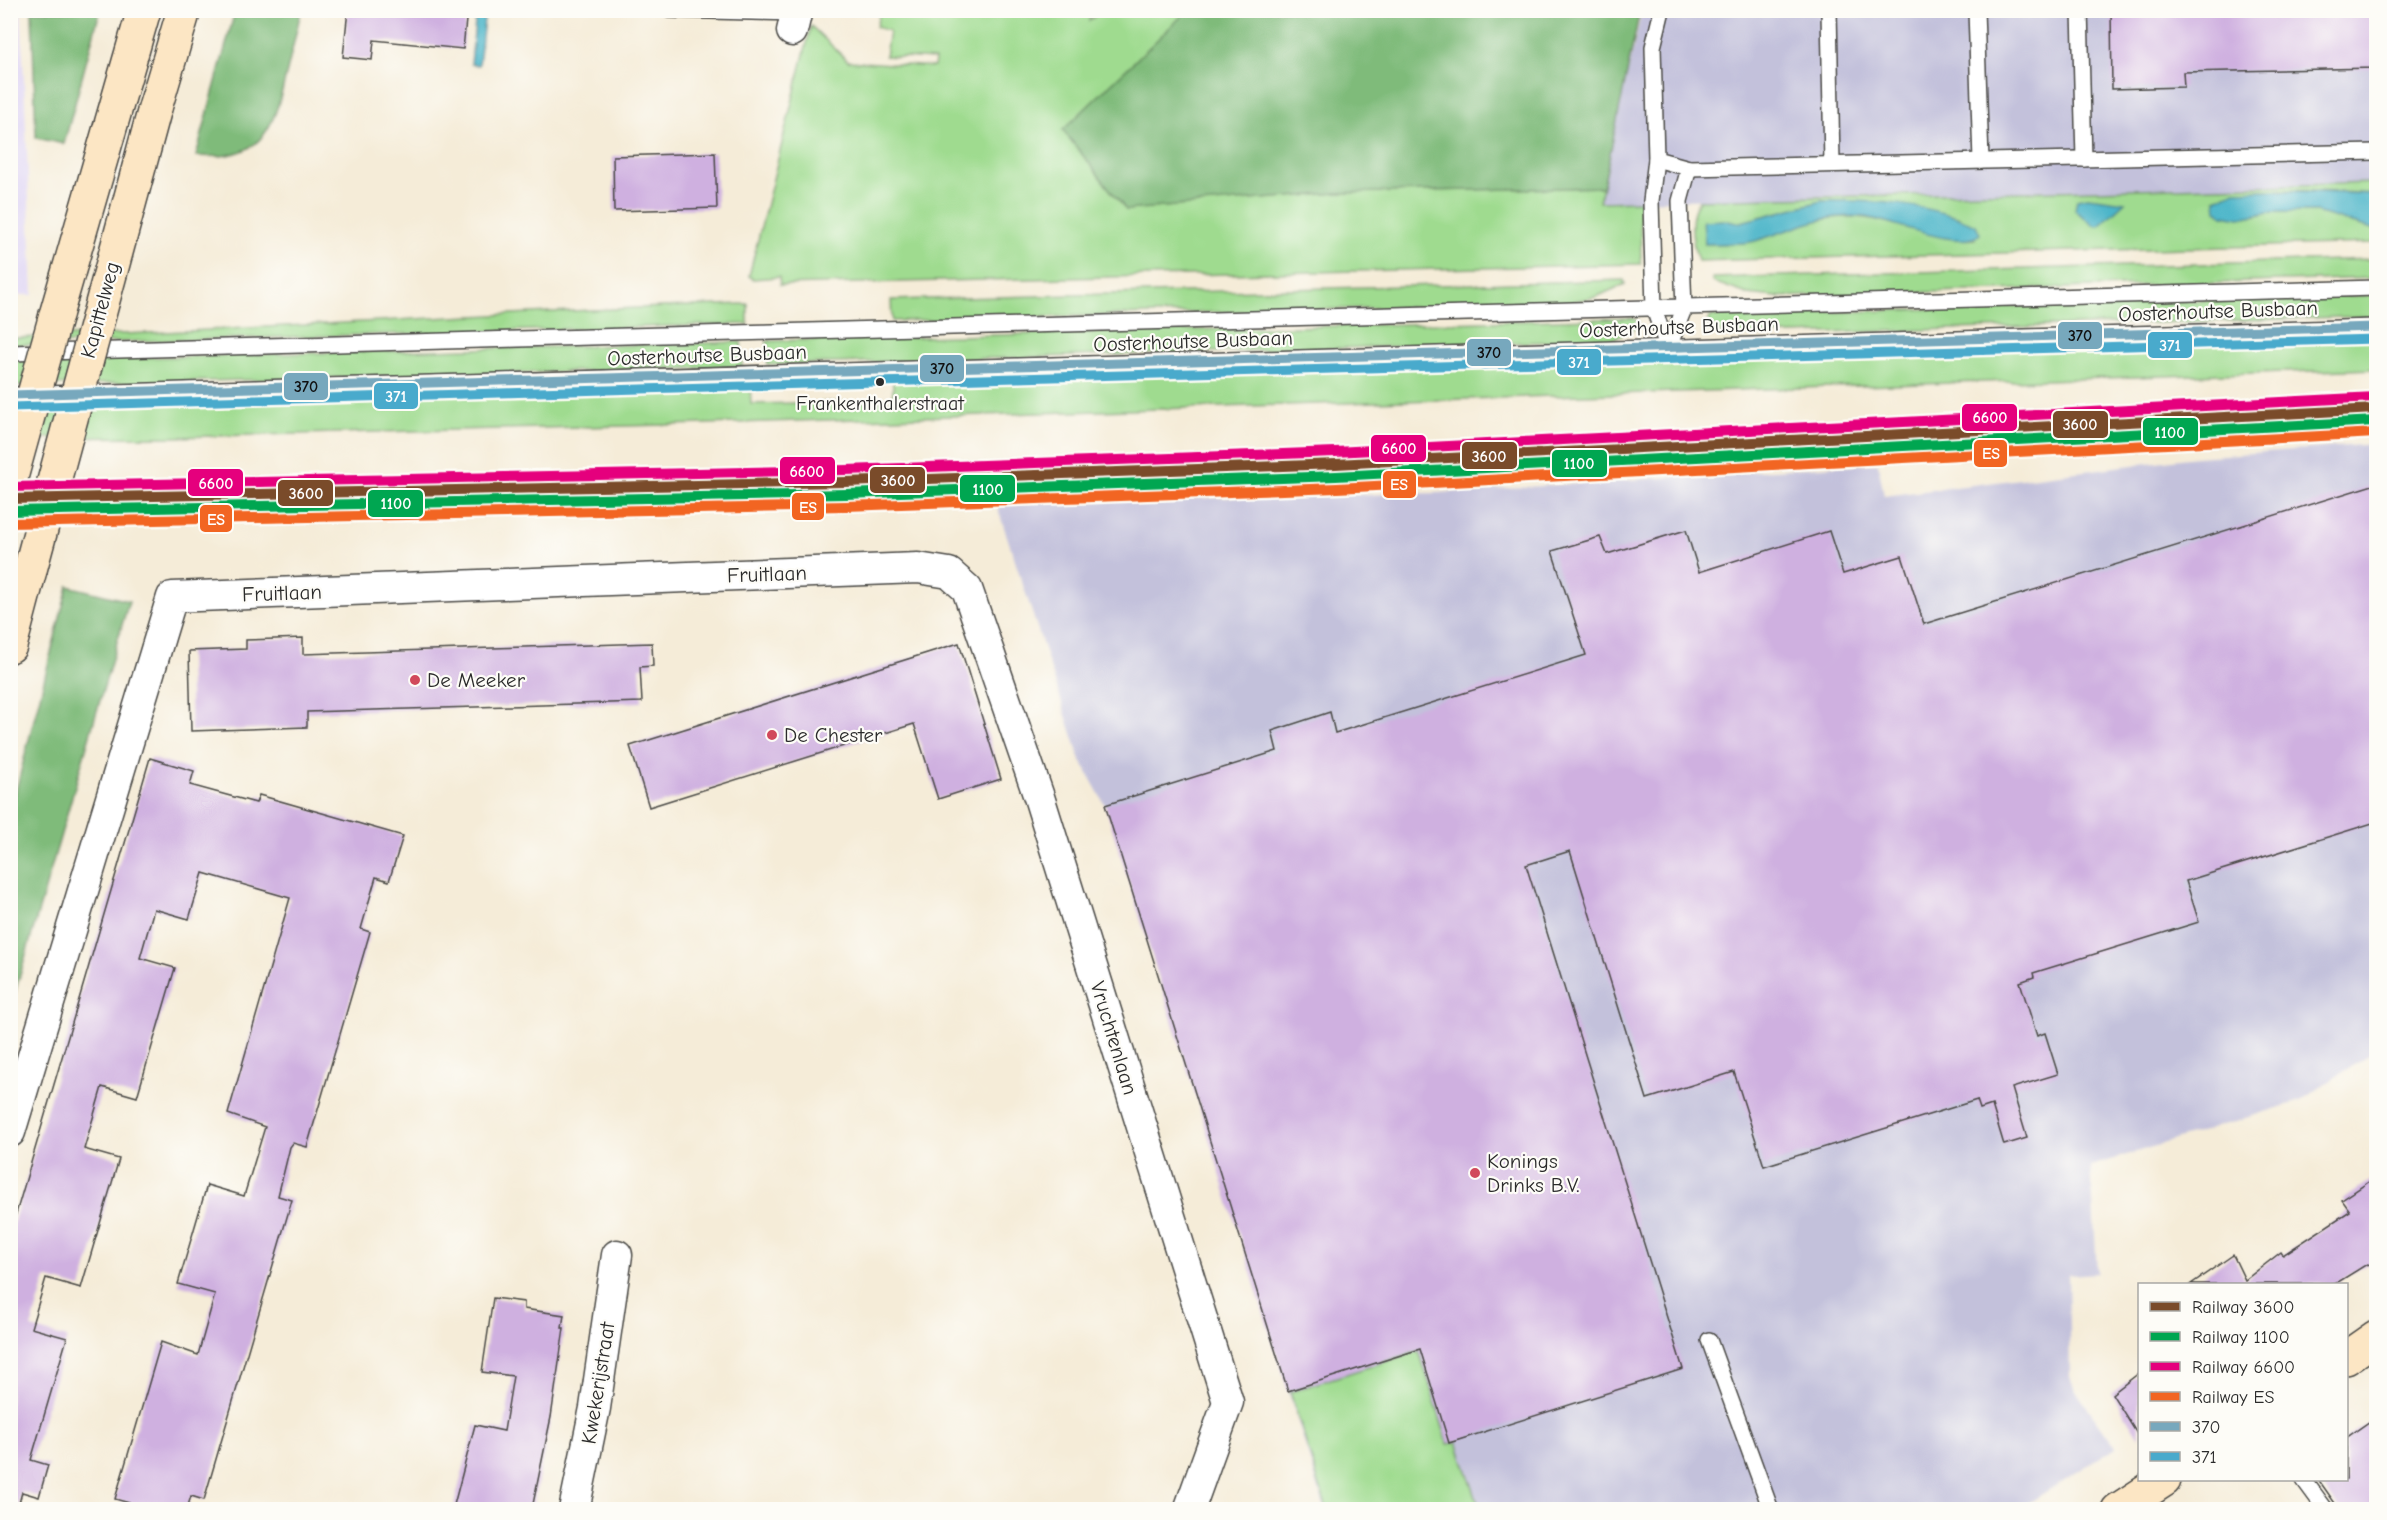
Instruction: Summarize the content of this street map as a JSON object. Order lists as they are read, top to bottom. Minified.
{"streets":{"street":["Kapittelweg","Fruitlaan","Vruchtenlaan","Kwekerijstraat"],"lane":["Oosterhoutse Busbaan"]},"crossings":[["Fruitlaan","Vruchtenlaan"]],"places":["Frankenthalerstraat","De Meeker","De Chester","Konings Drinks B.V."],"lines":["transit line 370","transit line 371","rail line 6600","rail line 3600","rail line 1100","rail line ES"],"legend":["Railway 3600","Railway 1100","Railway 6600","Railway ES","370","371"]}
